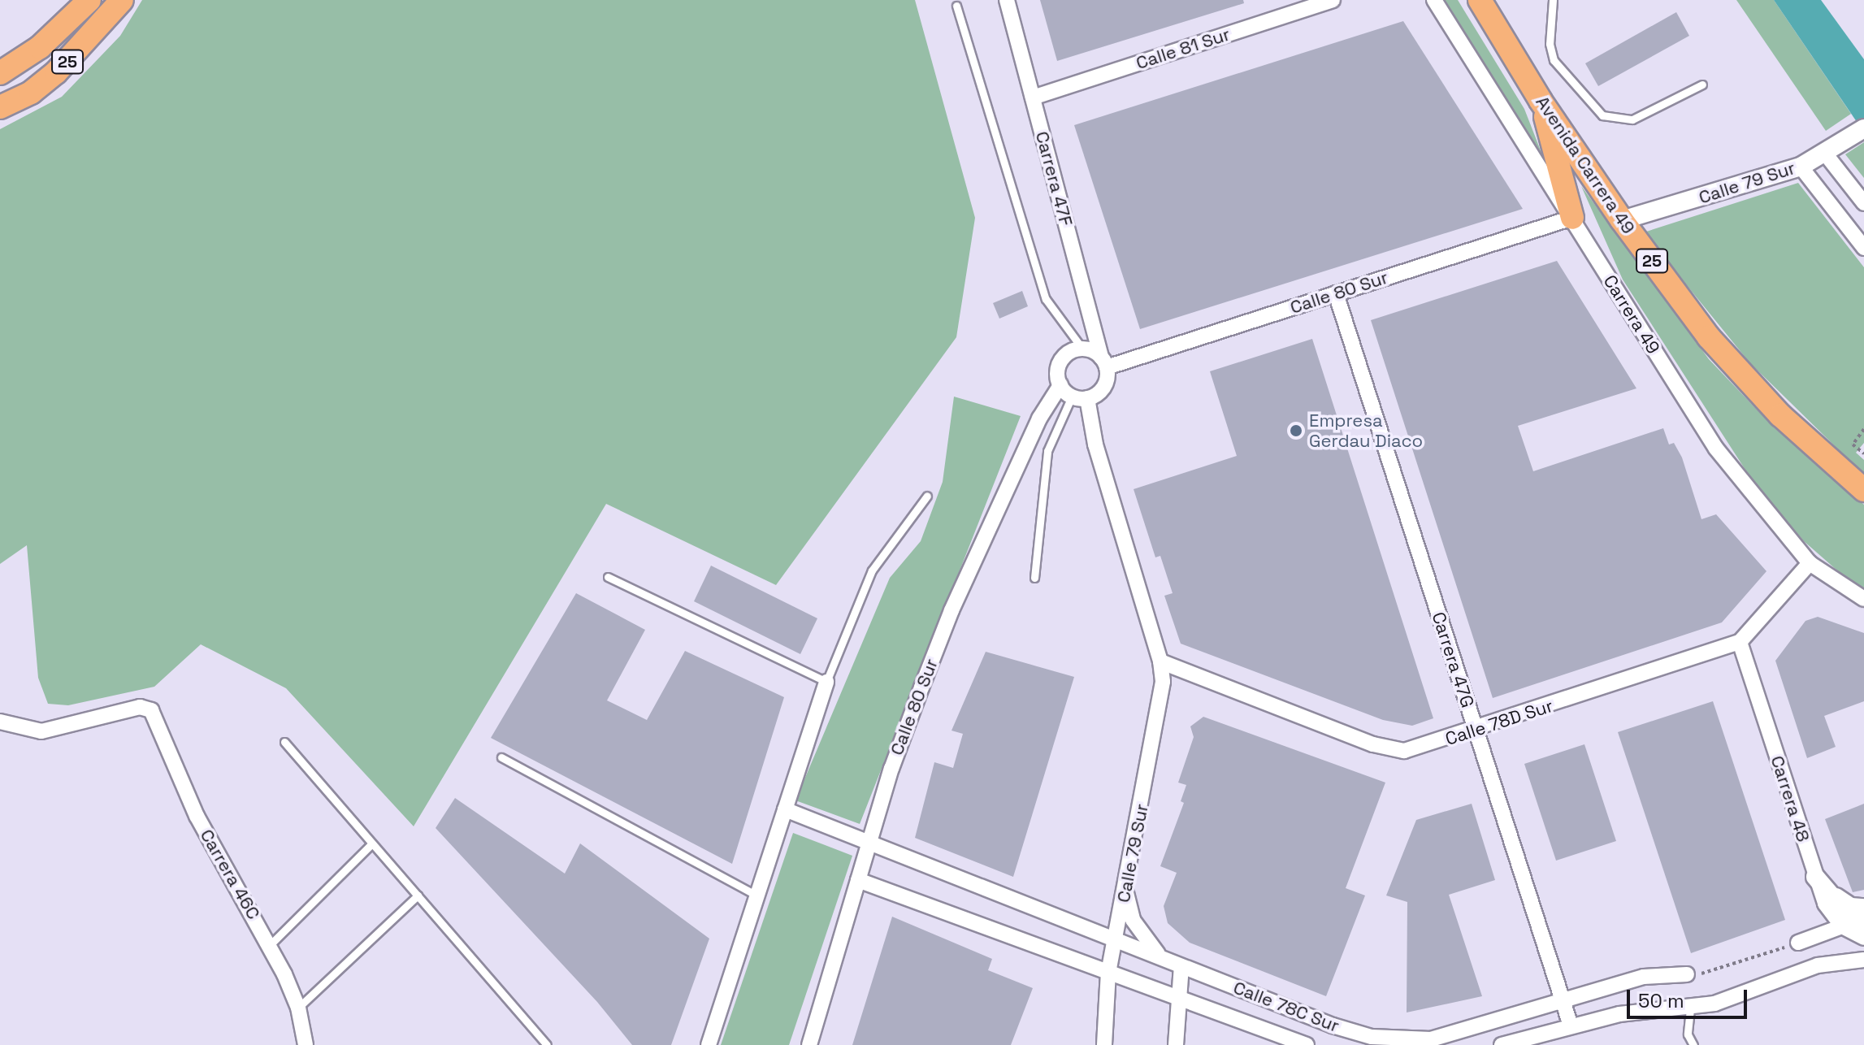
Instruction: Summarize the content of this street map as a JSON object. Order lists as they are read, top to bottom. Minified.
{"streets":{"highway":["25","Avenida Carrera 49"],"street":["Calle 81 Sur","Carrera 47F","Calle 79 Sur","Calle 80 Sur","Carrera 49","Carrera 47G","Calle 78D Sur","Carrera 48","Carrera 46C","Calle 78C Sur"]},"crossings":[["Calle 81 Sur","Carrera 47F"],["Avenida Carrera 49","Calle 79 Sur"],["Carrera 47F","Calle 80 Sur"],["Calle 79 Sur","Calle 78D Sur"],["Calle 79 Sur","Calle 78C Sur"],["Calle 80 Sur","Carrera 49"],["Calle 80 Sur","Carrera 47G"],["Calle 80 Sur","Calle 78C Sur"],["Carrera 49","Calle 78D Sur"],["Carrera 47G","Calle 78D Sur"],["Carrera 47G","Calle 78C Sur"],["Calle 78D Sur","Carrera 48"]],"places":["Empresa Gerdau Diaco"],"scale_bar":"50 m"}
